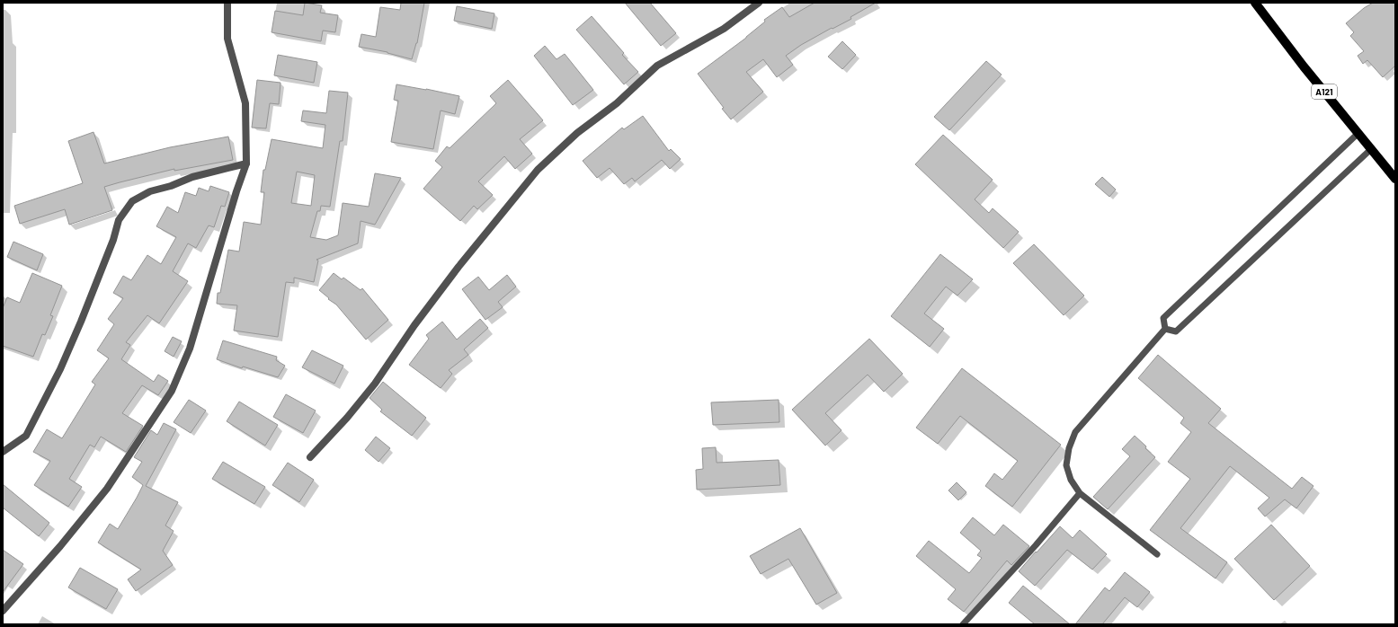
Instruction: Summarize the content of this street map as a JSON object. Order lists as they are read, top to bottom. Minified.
{"streets":{"main road":["A121"]}}
